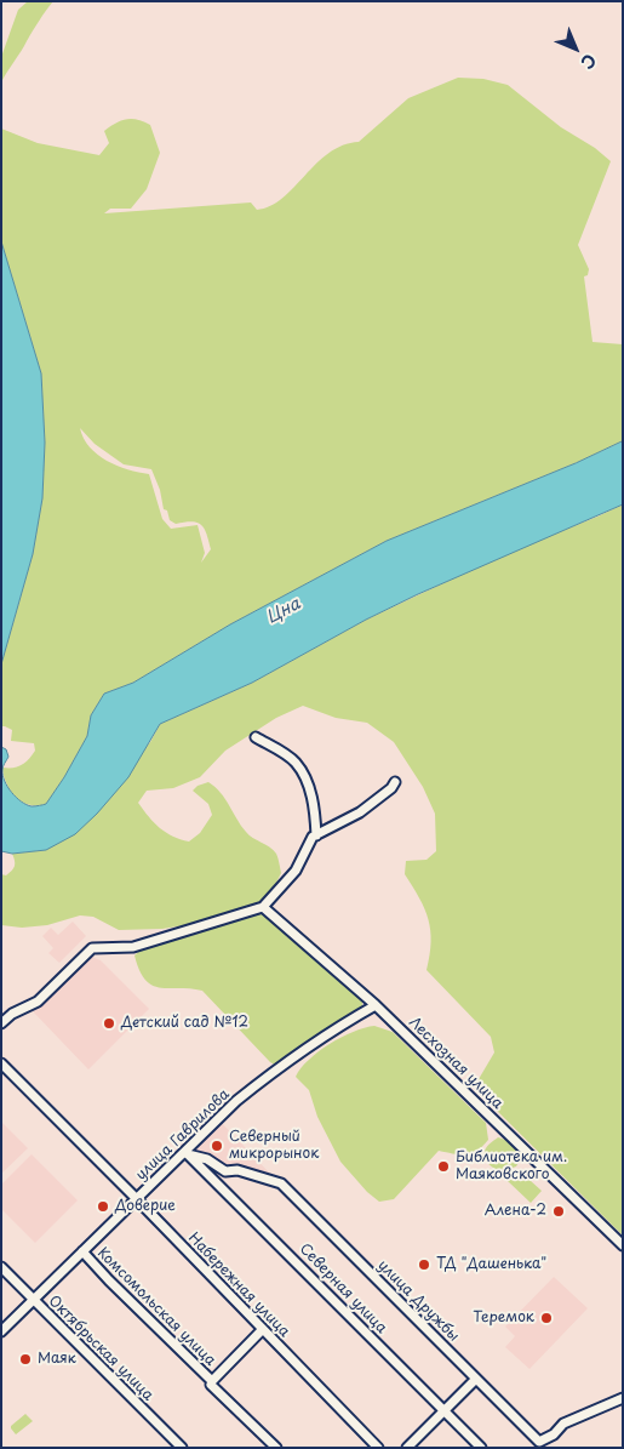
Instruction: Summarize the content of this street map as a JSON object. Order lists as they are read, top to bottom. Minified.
{"streets":{"street":["Лесхозная улица","улица Гаврилова","Набережная улица","Северная улица","улица Дружбы","Комсомольская улица","Октябрьская улица"]},"crossings":[["Лесхозная улица","улица Гаврилова"],["улица Гаврилова","Набережная улица"],["улица Гаврилова","Северная улица"],["улица Гаврилова","улица Дружбы"],["улица Гаврилова","Комсомольская улица"],["улица Гаврилова","Октябрьская улица"],["Северная улица","улица Дружбы"]],"water":["Цна"],"places":["Детский сад №12","Северный микрорынок","Библиотека им. Маяковского","Доверие","Алена-2","ТД \"Дашенька\"","Теремок","Маяк"],"north":"bottom right"}
